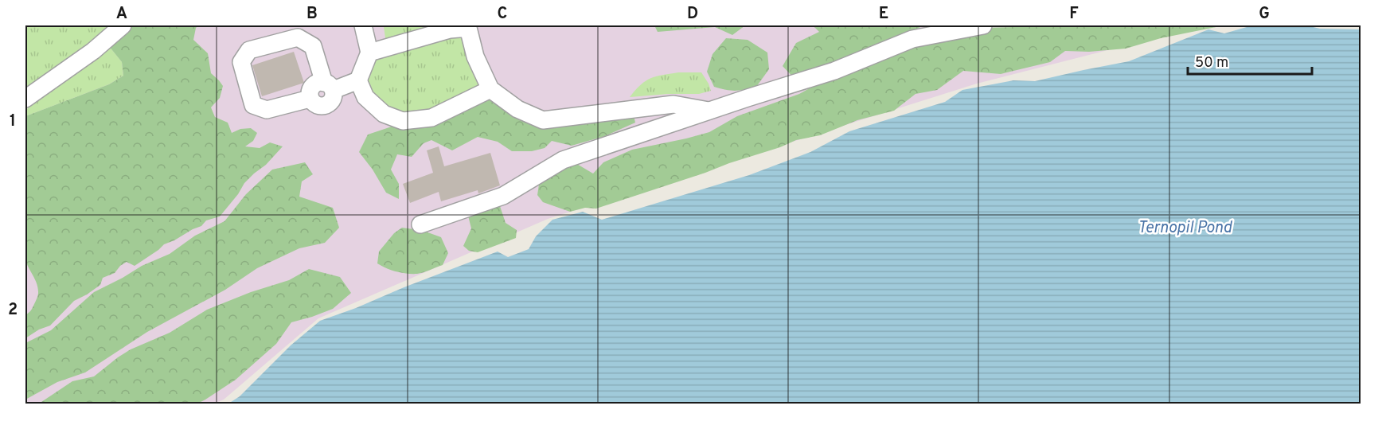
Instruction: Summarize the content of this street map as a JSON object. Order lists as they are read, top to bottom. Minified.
{"water":["Ternopil Pond"],"scale_bar":"50 m","grid":{"columns":["A","B","C","D","E","F","G"],"rows":["1","2"]}}
